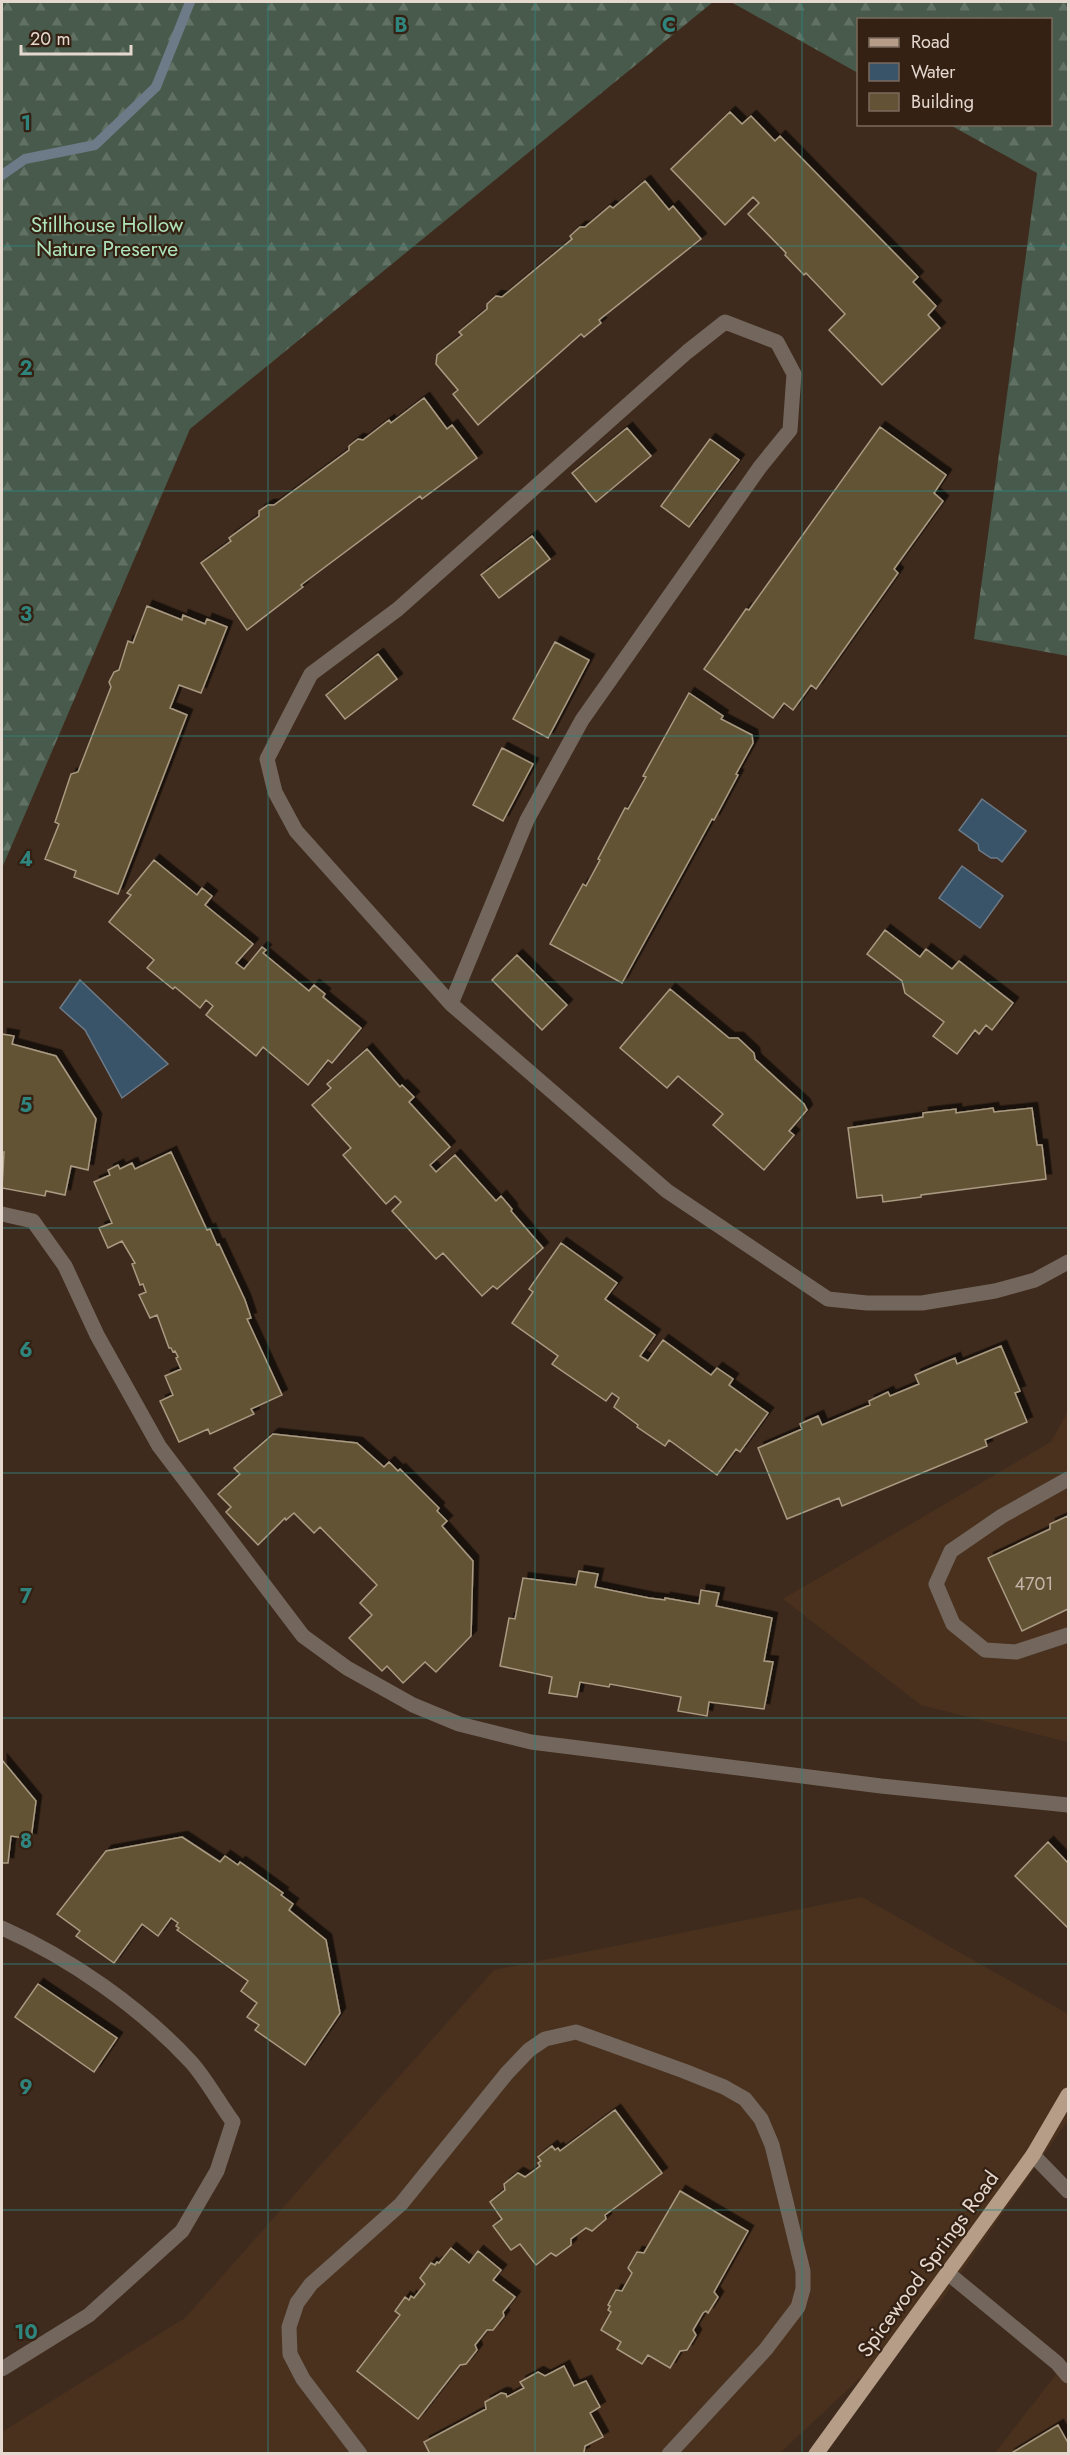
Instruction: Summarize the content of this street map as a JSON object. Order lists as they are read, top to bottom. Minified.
{"streets":{"main road":["Spicewood Springs Road"]},"parks":["Stillhouse Hollow Nature Preserve"],"house_numbers":["4701"],"legend":["Road","Water","Building"],"scale_bar":"20 m","grid":{"columns":["B","C"],"rows":["1","2","3","4","5","6","7","8","9","10"]}}
